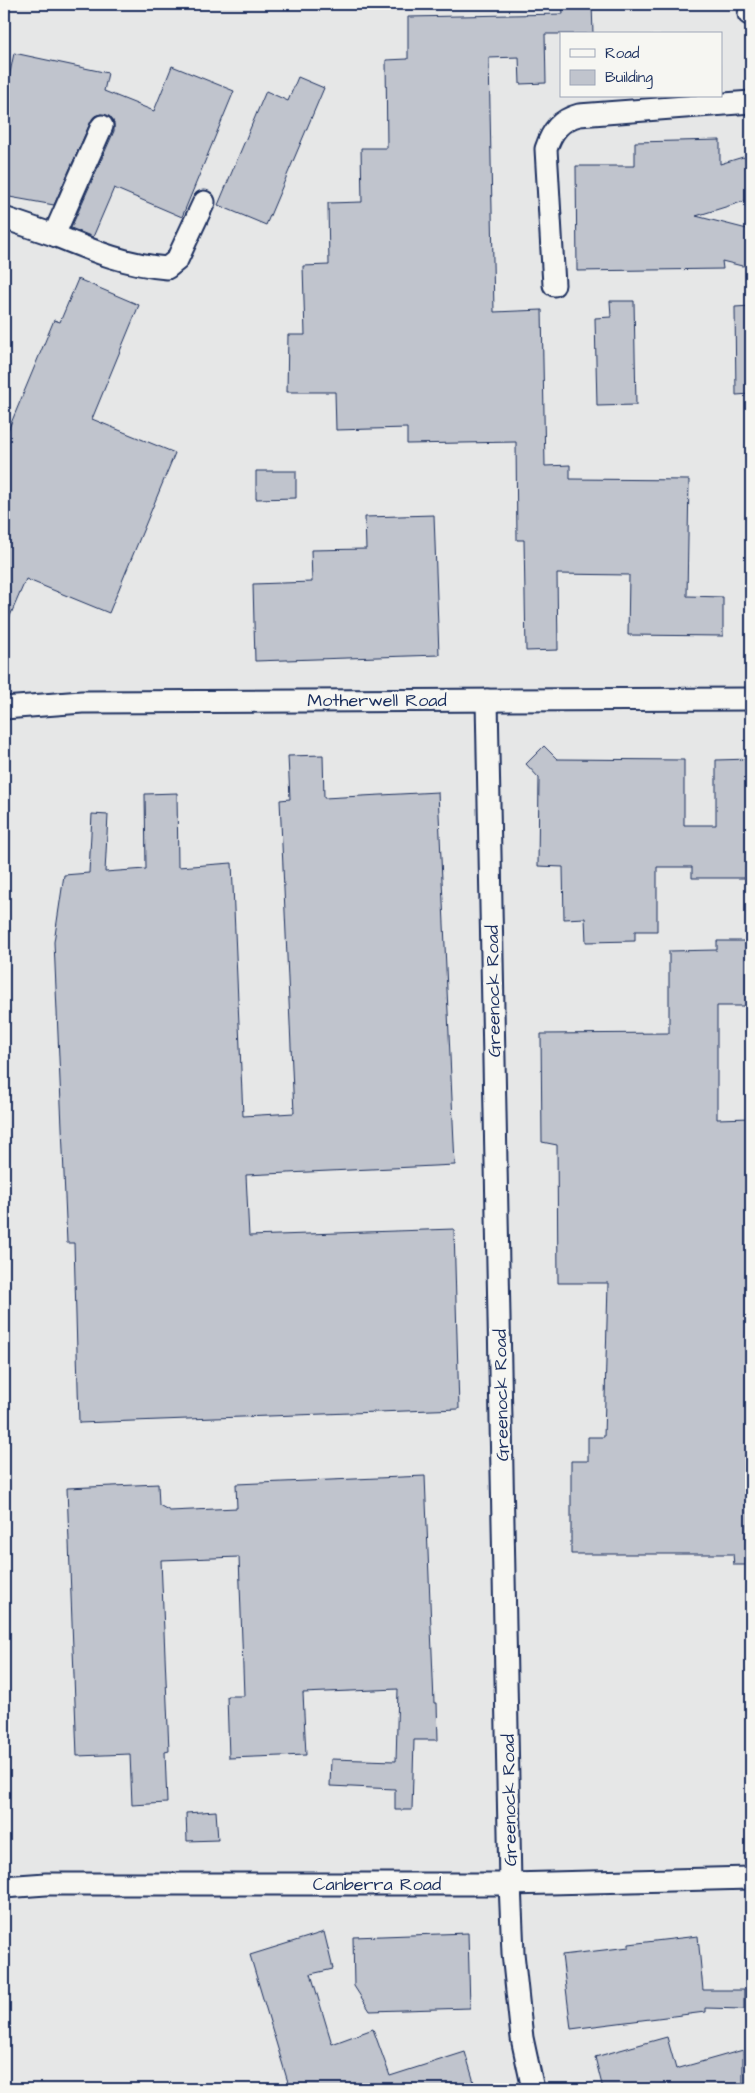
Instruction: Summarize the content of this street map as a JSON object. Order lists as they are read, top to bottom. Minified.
{"streets":{"street":["Motherwell Road","Greenock Road","Canberra Road"]},"crossings":[["Motherwell Road","Greenock Road"],["Greenock Road","Canberra Road"]],"legend":["Road","Building"]}
